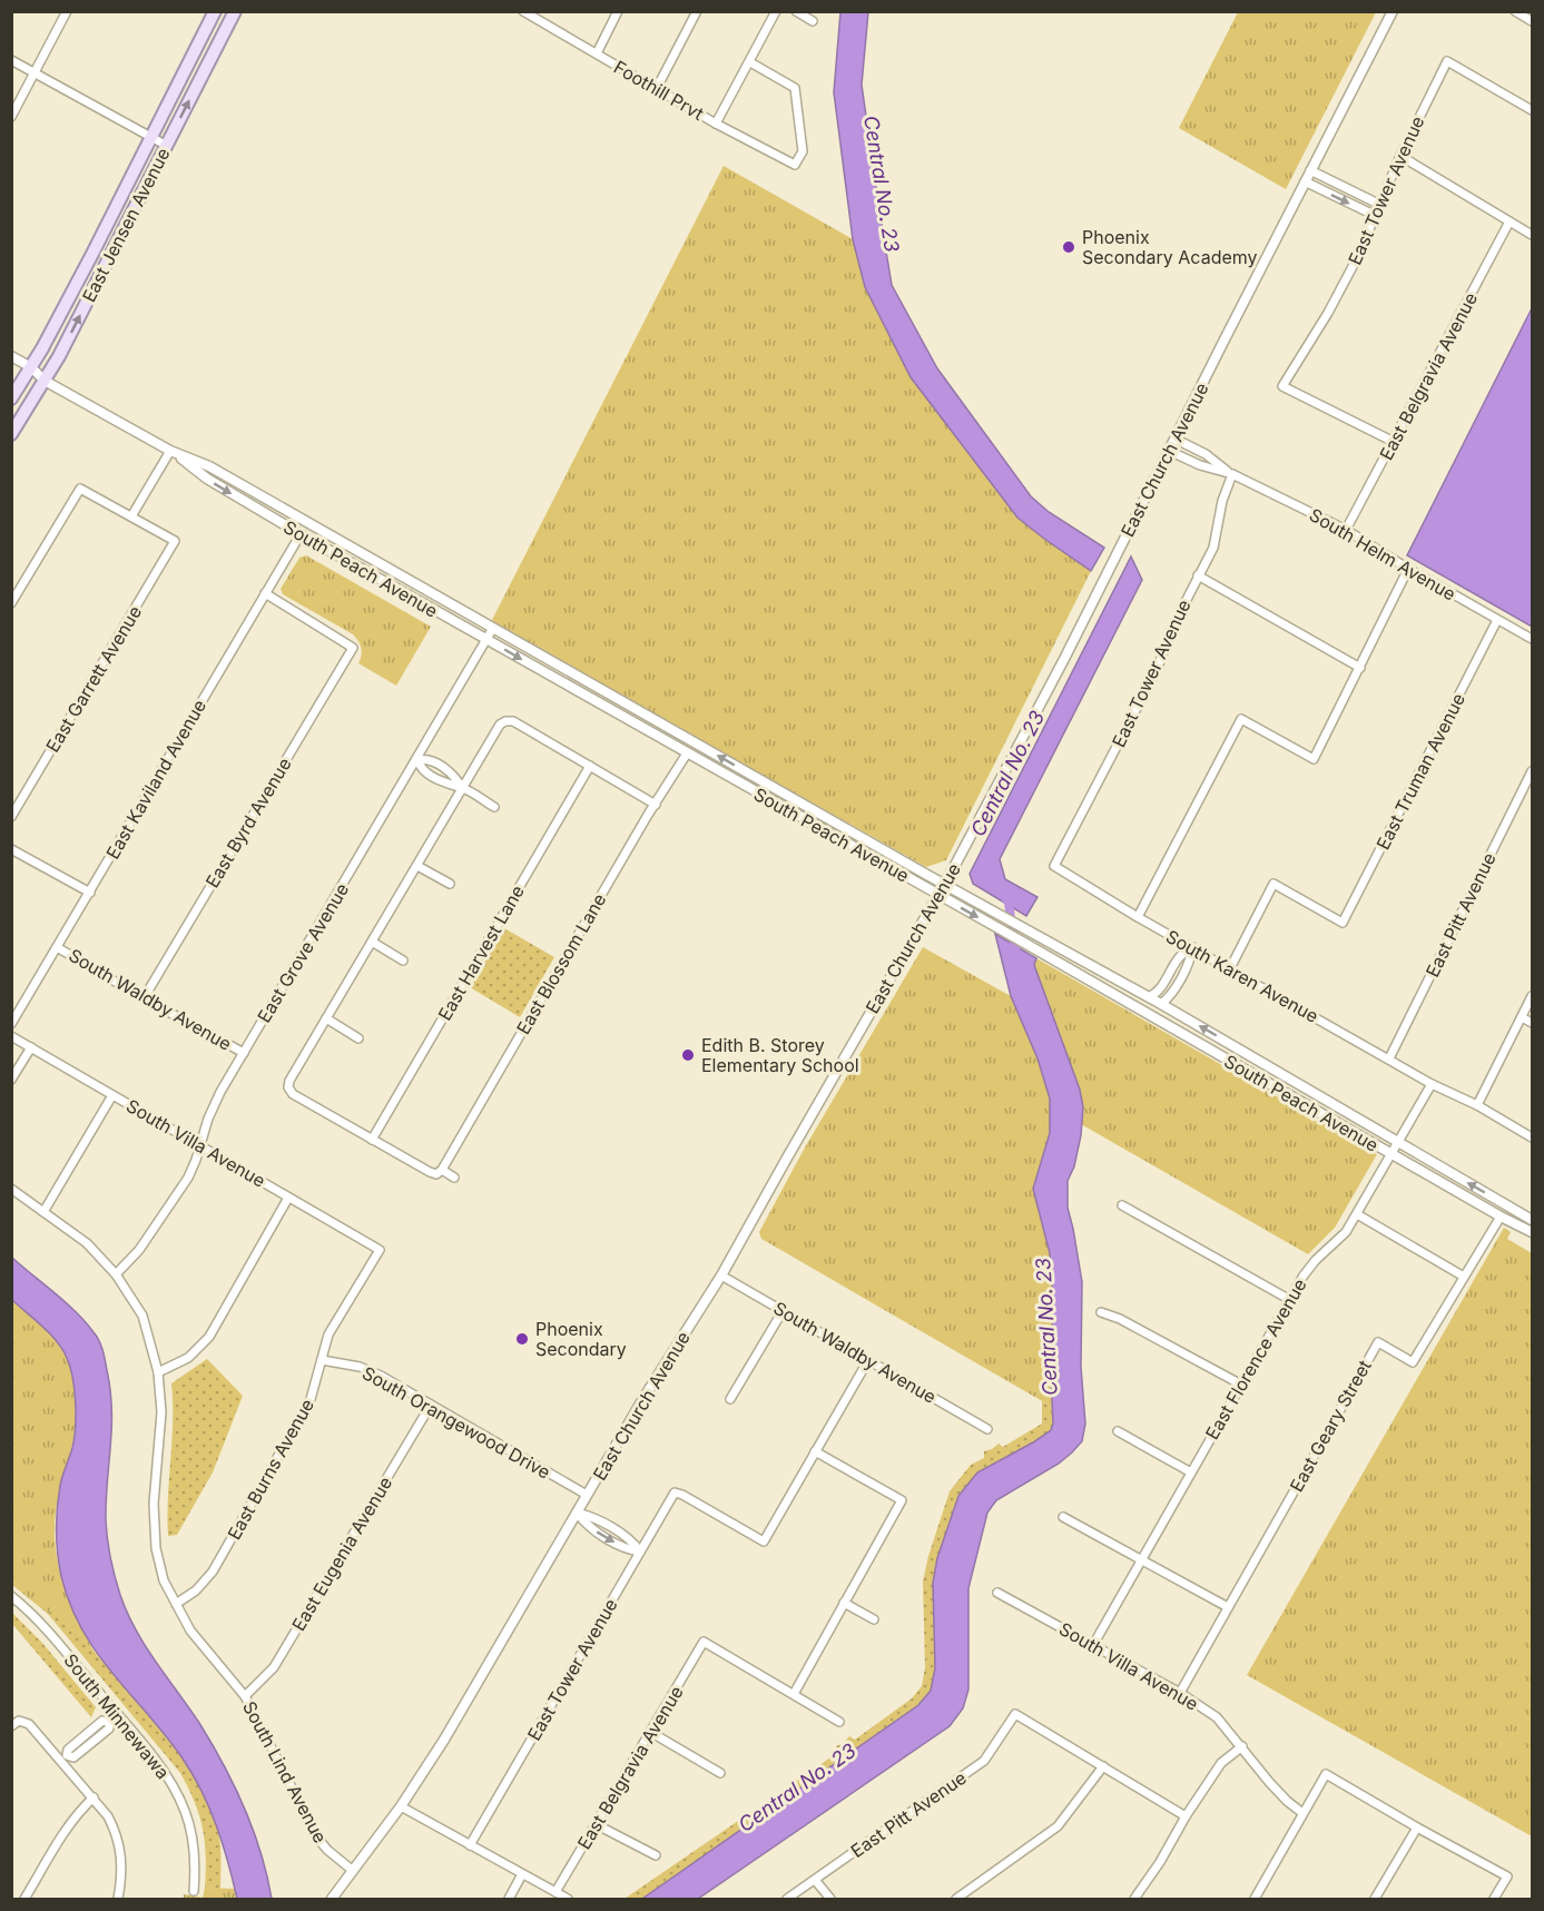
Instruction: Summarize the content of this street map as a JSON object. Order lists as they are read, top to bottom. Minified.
{"streets":{"main road":["East Jensen Avenue"],"street":["Foothill Prvt","East Tower Avenue","East Belgravia Avenue","East Church Avenue","South Helm Avenue","South Peach Avenue","East Garrett Avenue","East Truman Avenue","East Kaviland Avenue","East Byrd Avenue","East Pitt Avenue","East Grove Avenue","East Harvest Lane","East Blossom Lane","South Karen Avenue","South Waldby Avenue","South Villa Avenue","East Florence Avenue","South Orangewood Drive","East Geary Street","East Burns Avenue","East Eugenia Avenue","South Minnewawa","South Lind Avenue"]},"crossings":[["East Tower Avenue","East Belgravia Avenue"],["East Tower Avenue","South Helm Avenue"],["East Tower Avenue","South Karen Avenue"],["East Jensen Avenue","South Peach Avenue"],["East Belgravia Avenue","South Helm Avenue"],["East Church Avenue","South Helm Avenue"],["East Church Avenue","South Peach Avenue"],["East Church Avenue","South Waldby Avenue"],["East Church Avenue","South Orangewood Drive"],["East Church Avenue","South Lind Avenue"],["South Helm Avenue","East Truman Avenue"],["South Peach Avenue","East Kaviland Avenue"],["South Peach Avenue","East Grove Avenue"],["South Peach Avenue","East Blossom Lane"],["South Peach Avenue","East Florence Avenue"],["South Peach Avenue","East Geary Street"],["East Truman Avenue","South Karen Avenue"],["East Kaviland Avenue","East Byrd Avenue"],["East Kaviland Avenue","South Waldby Avenue"],["East Byrd Avenue","South Waldby Avenue"],["East Pitt Avenue","South Karen Avenue"],["East Grove Avenue","South Waldby Avenue"],["East Grove Avenue","South Villa Avenue"],["East Grove Avenue","South Lind Avenue"],["South Karen Avenue","East Florence Avenue"],["South Villa Avenue","East Florence Avenue"],["South Villa Avenue","East Geary Street"],["South Villa Avenue","East Burns Avenue"],["South Orangewood Drive","East Burns Avenue"],["South Orangewood Drive","East Eugenia Avenue"],["East Burns Avenue","South Lind Avenue"],["East Eugenia Avenue","South Lind Avenue"]],"water":["Central No. 23"],"places":["Phoenix Secondary Academy","Edith B. Storey Elementary School","Phoenix Secondary"]}
